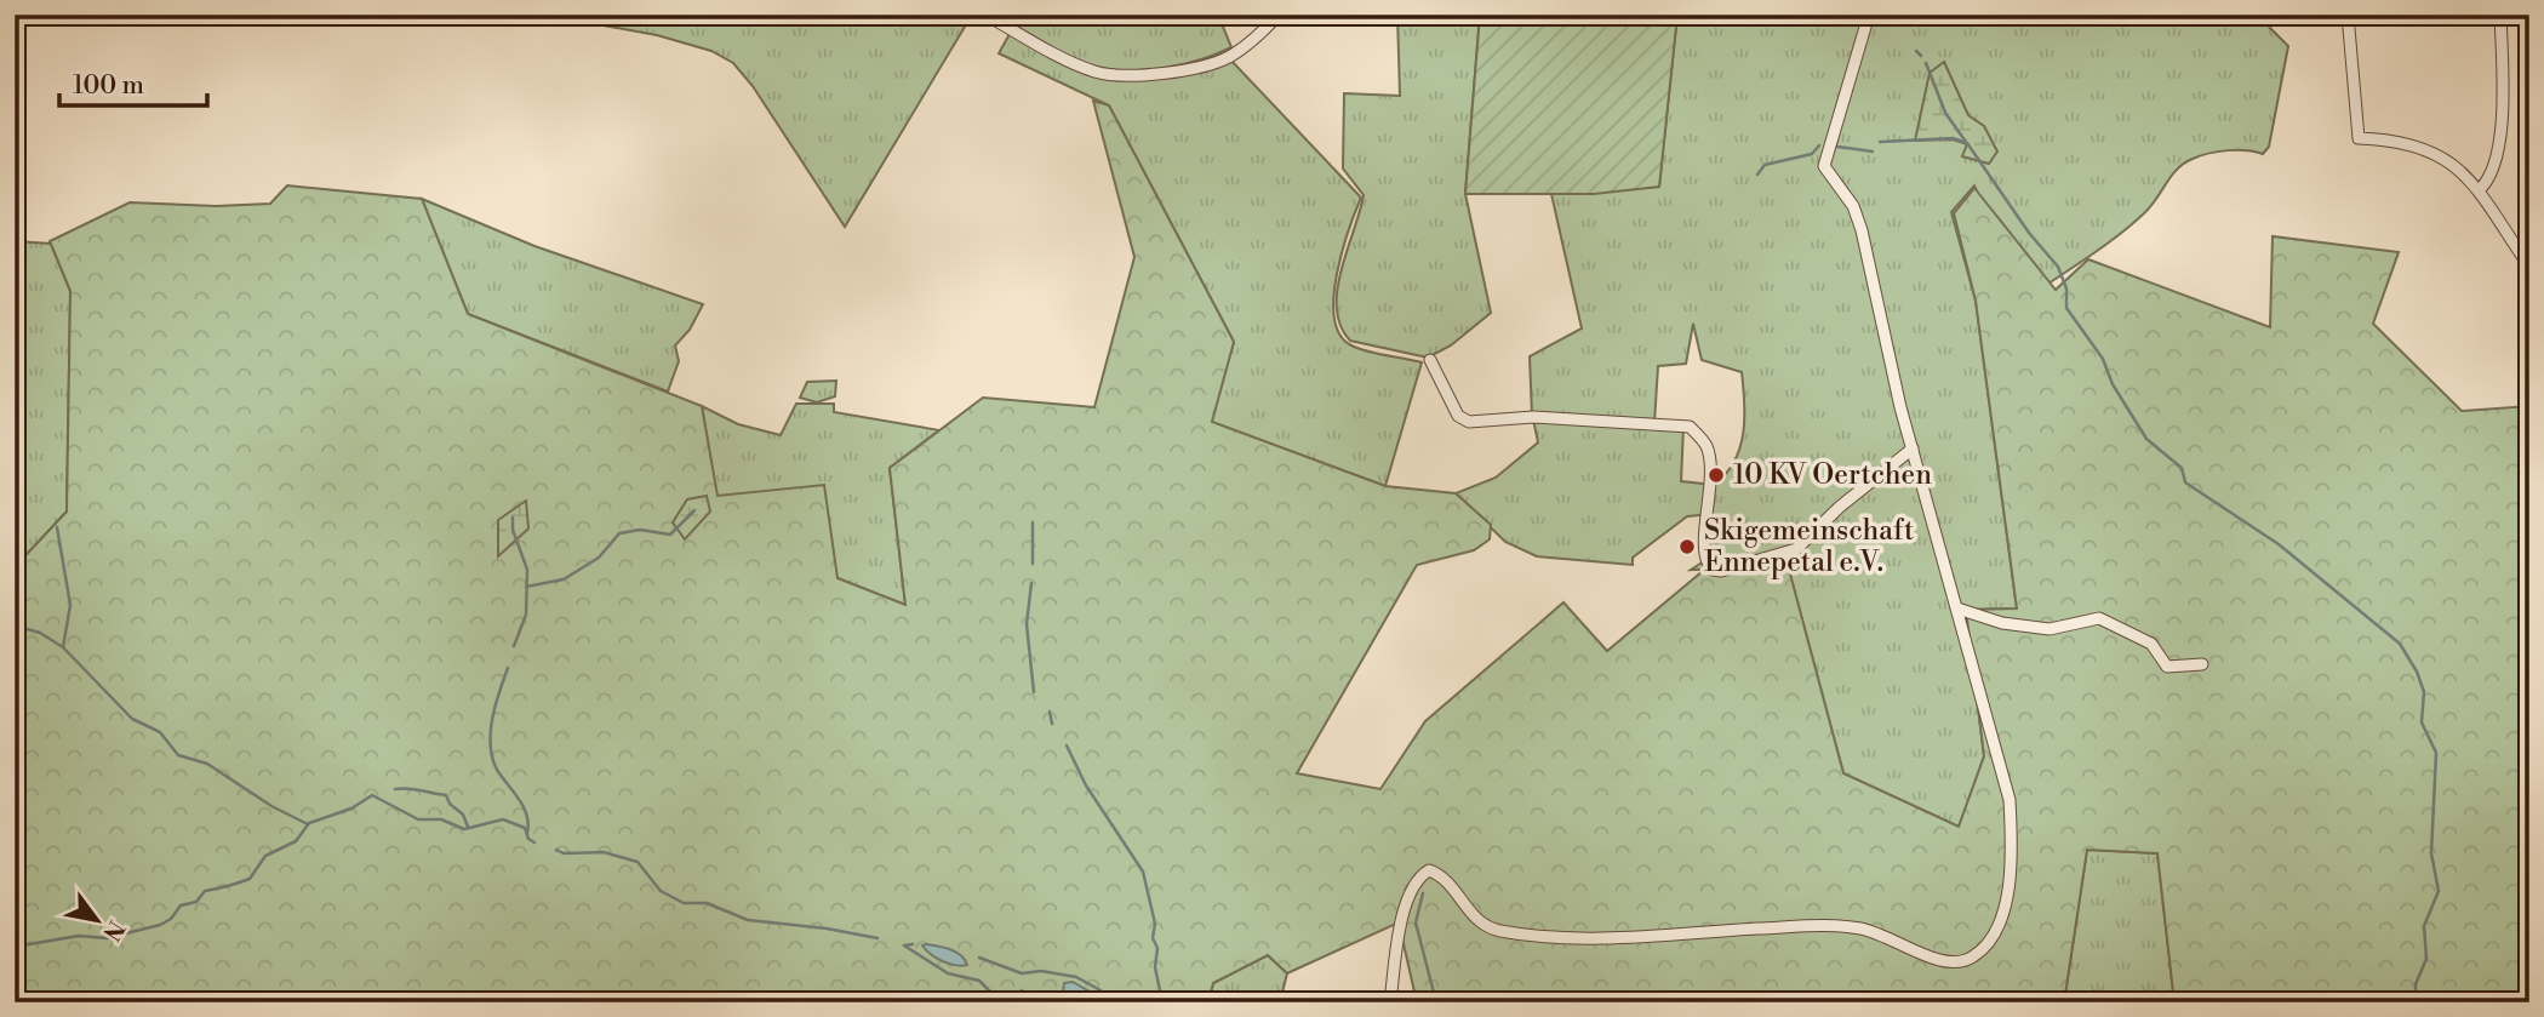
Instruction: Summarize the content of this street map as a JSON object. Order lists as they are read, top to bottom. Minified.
{"places":["10 KV Oertchen","Skigemeinschaft Ennepetal e.V."],"scale_bar":"100 m","north":"bottom right"}
